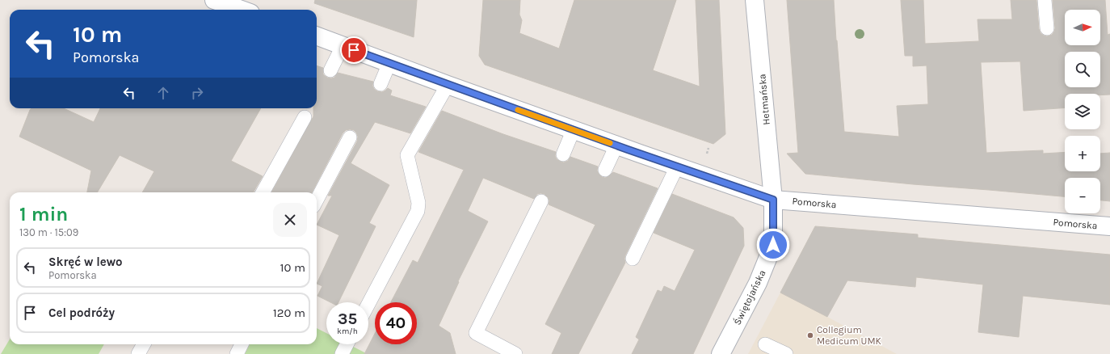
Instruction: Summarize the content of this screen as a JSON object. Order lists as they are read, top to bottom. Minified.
{"streets":{"street":["Hetmańska","Pomorska","Świętojańska"]},"crossings":[["Hetmańska","Pomorska"],["Hetmańska","Świętojańska"],["Pomorska","Świętojańska"]],"places":["Collegium Medicum UMK"],"north":"right","page":{"map_buttons":["+","−"],"turn":["10 m","Pomorska"],"heading":["1 min","130 m · 15:09"],"list":[{"name":"Skręć w lewo","note":"Pomorska","value":"10 m"},{"name":"Cel podróży","value":"120 m"}],"speed":"35 km/h","limit":"40"}}
